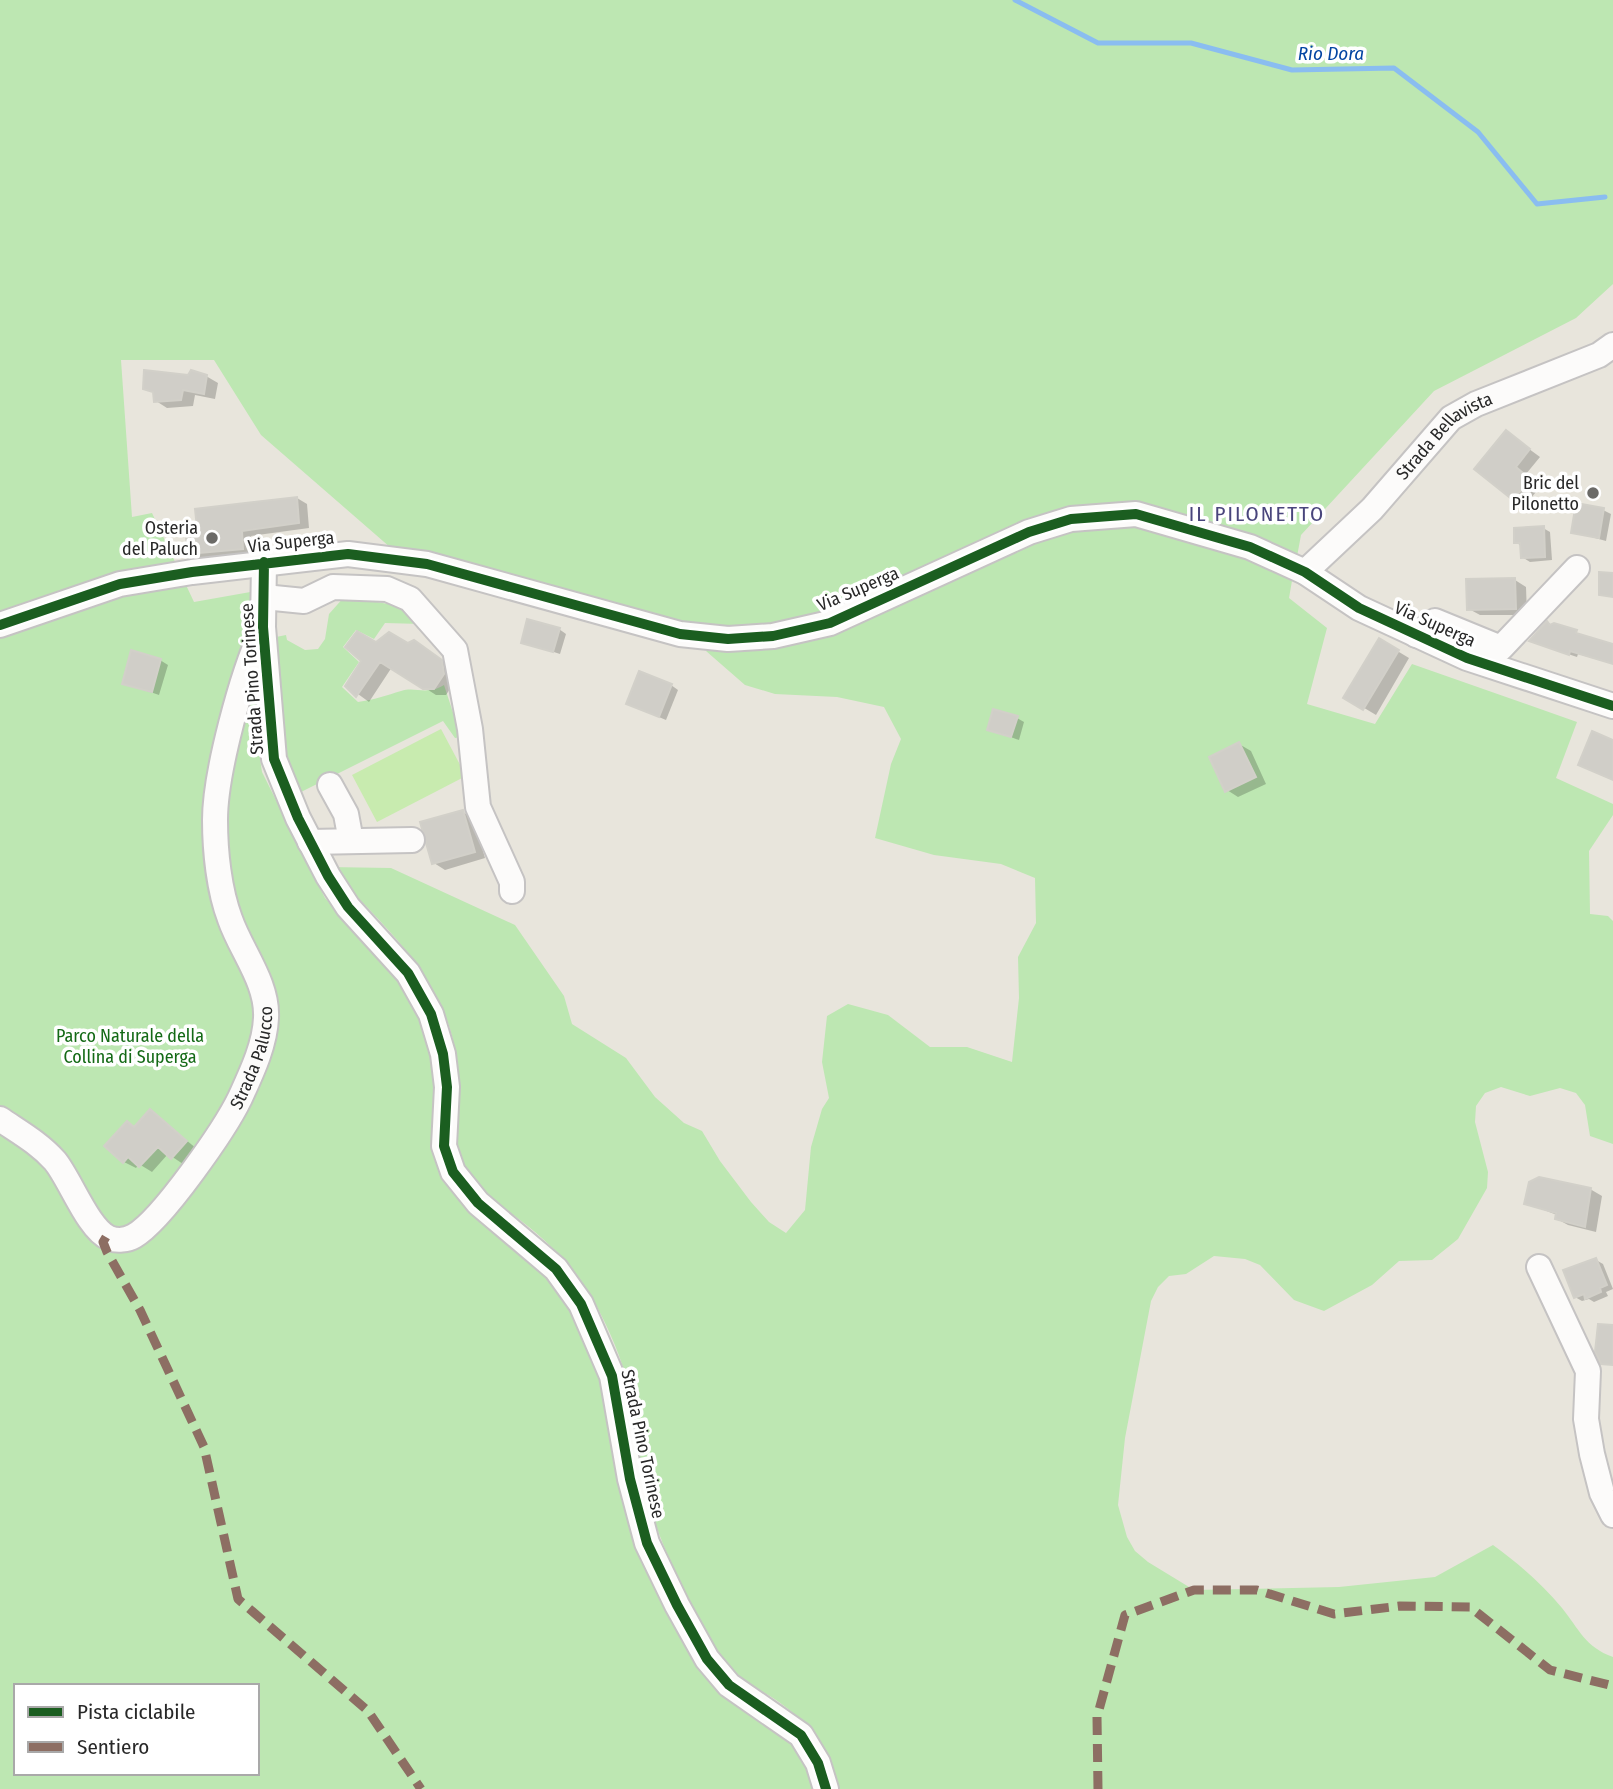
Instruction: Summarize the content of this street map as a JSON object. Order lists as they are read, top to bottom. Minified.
{"streets":{"street":["Strada Bellavista","Via Superga","Strada Pino Torinese","Strada Palucco"]},"crossings":[["Strada Bellavista","Via Superga"],["Via Superga","Strada Pino Torinese"],["Strada Pino Torinese","Strada Palucco"]],"districts":["IL PILONETTO"],"water":["Rio Dora"],"parks":["Parco Naturale della Collina di Superga"],"places":["Bric del Pilonetto","Osteria del Paluch"],"legend":["Pista ciclabile","Sentiero"]}
